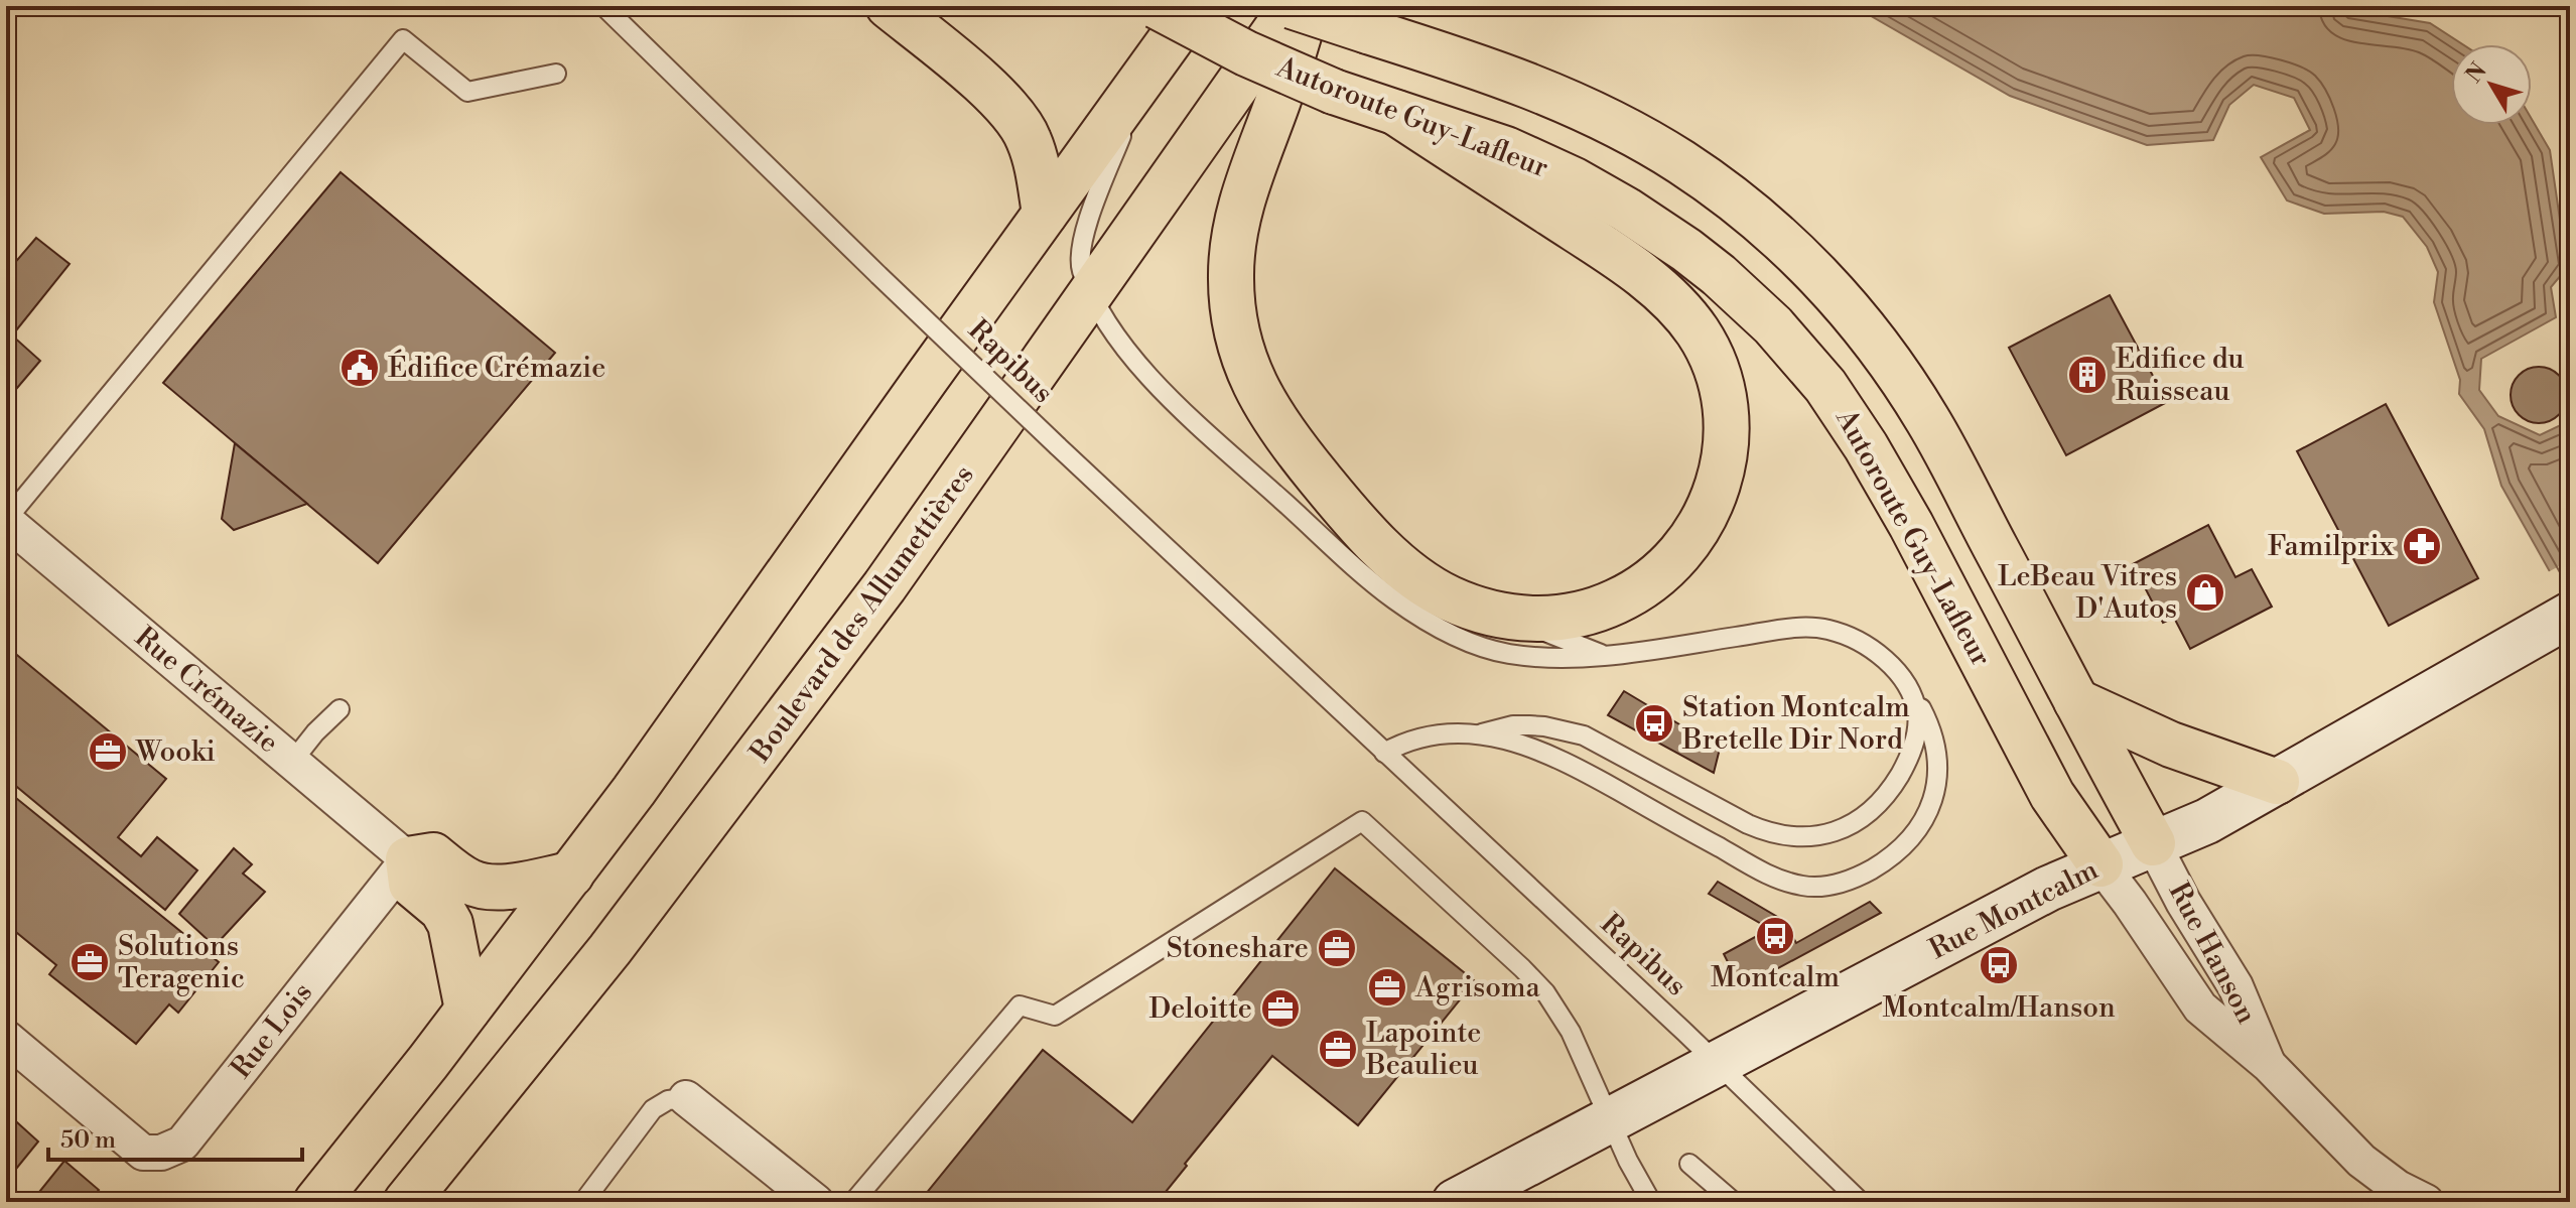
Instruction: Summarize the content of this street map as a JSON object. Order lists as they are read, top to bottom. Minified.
{"streets":{"main road":["Autoroute Guy-Lafleur","Boulevard des Allumettières","Rue Montcalm"],"street":["Rue Crémazie","Rue Hanson","Rue Lois"],"lane":["Rapibus"]},"crossings":[["Autoroute Guy-Lafleur","Rue Montcalm"],["Autoroute Guy-Lafleur","Rue Hanson"],["Rapibus","Rue Montcalm"],["Rue Crémazie","Rue Lois"],["Rue Montcalm","Rue Hanson"]],"places":{"public building":["Édifice Crémazie"],"building":["Edifice du Ruisseau"],"pharmacy":["Familprix"],"shop":["LeBeau Vitres D'Autos"],"bus stop":["Station Montcalm Bretelle Dir Nord","Montcalm","Montcalm/Hanson"],"office":["Wooki","Stoneshare","Solutions Teragenic","Agrisoma","Deloitte","Lapointe Beaulieu"]},"scale_bar":"50 m","north":"top left"}
